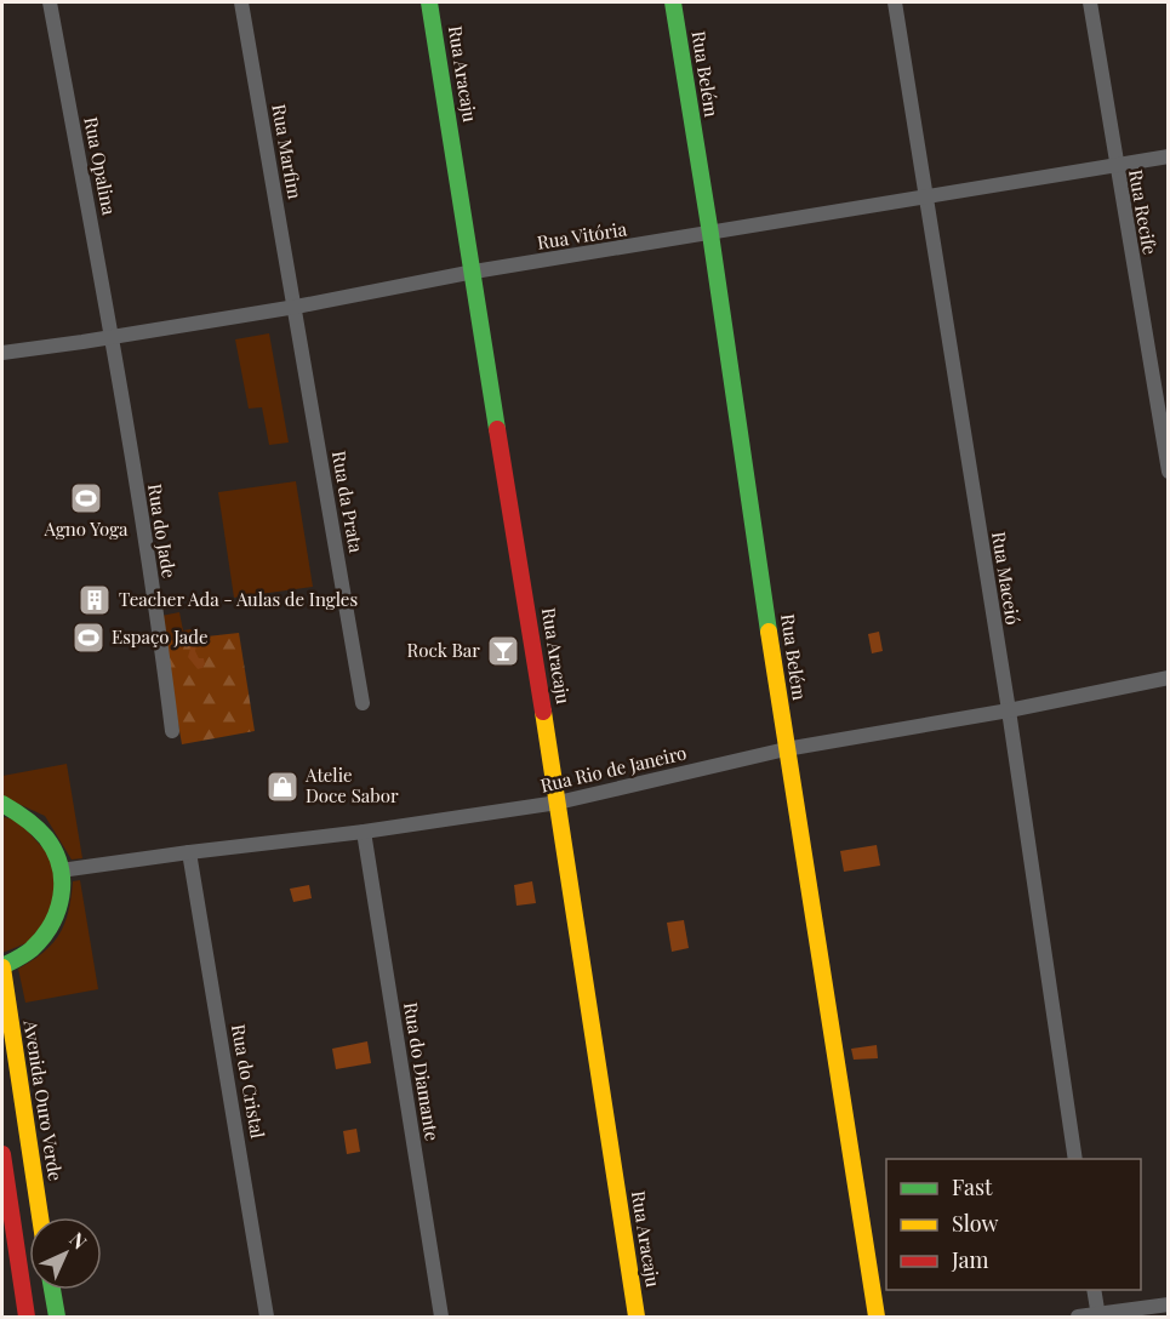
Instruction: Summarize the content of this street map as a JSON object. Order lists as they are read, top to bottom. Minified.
{"streets":{"street":["Rua Aracaju","Rua Belém","Rua Marfim","Rua Opalina","Rua Recife","Rua Vitória","Rua da Prata","Rua do Jade","Rua Maceió","Rua Rio de Janeiro","Rua do Diamante","Rua do Cristal","Avenida Ouro Verde"]},"crossings":[["Rua Aracaju","Rua Vitória"],["Rua Aracaju","Rua Rio de Janeiro"],["Rua Belém","Rua Vitória"],["Rua Belém","Rua Rio de Janeiro"],["Rua Marfim","Rua Vitória"],["Rua Marfim","Rua da Prata"],["Rua Opalina","Rua Vitória"],["Rua Opalina","Rua do Jade"],["Rua Recife","Rua Vitória"],["Rua Vitória","Rua da Prata"],["Rua Vitória","Rua do Jade"],["Rua Vitória","Rua Maceió"],["Rua Maceió","Rua Rio de Janeiro"],["Rua Rio de Janeiro","Rua do Diamante"],["Rua Rio de Janeiro","Rua do Cristal"]],"places":{"sports":["Agno Yoga","Espaço Jade"],"building":["Teacher Ada - Aulas de Ingles"],"bar":["Rock Bar"],"shop":["Atelie Doce Sabor"]},"legend":["Fast","Slow","Jam"],"north":"top right"}
